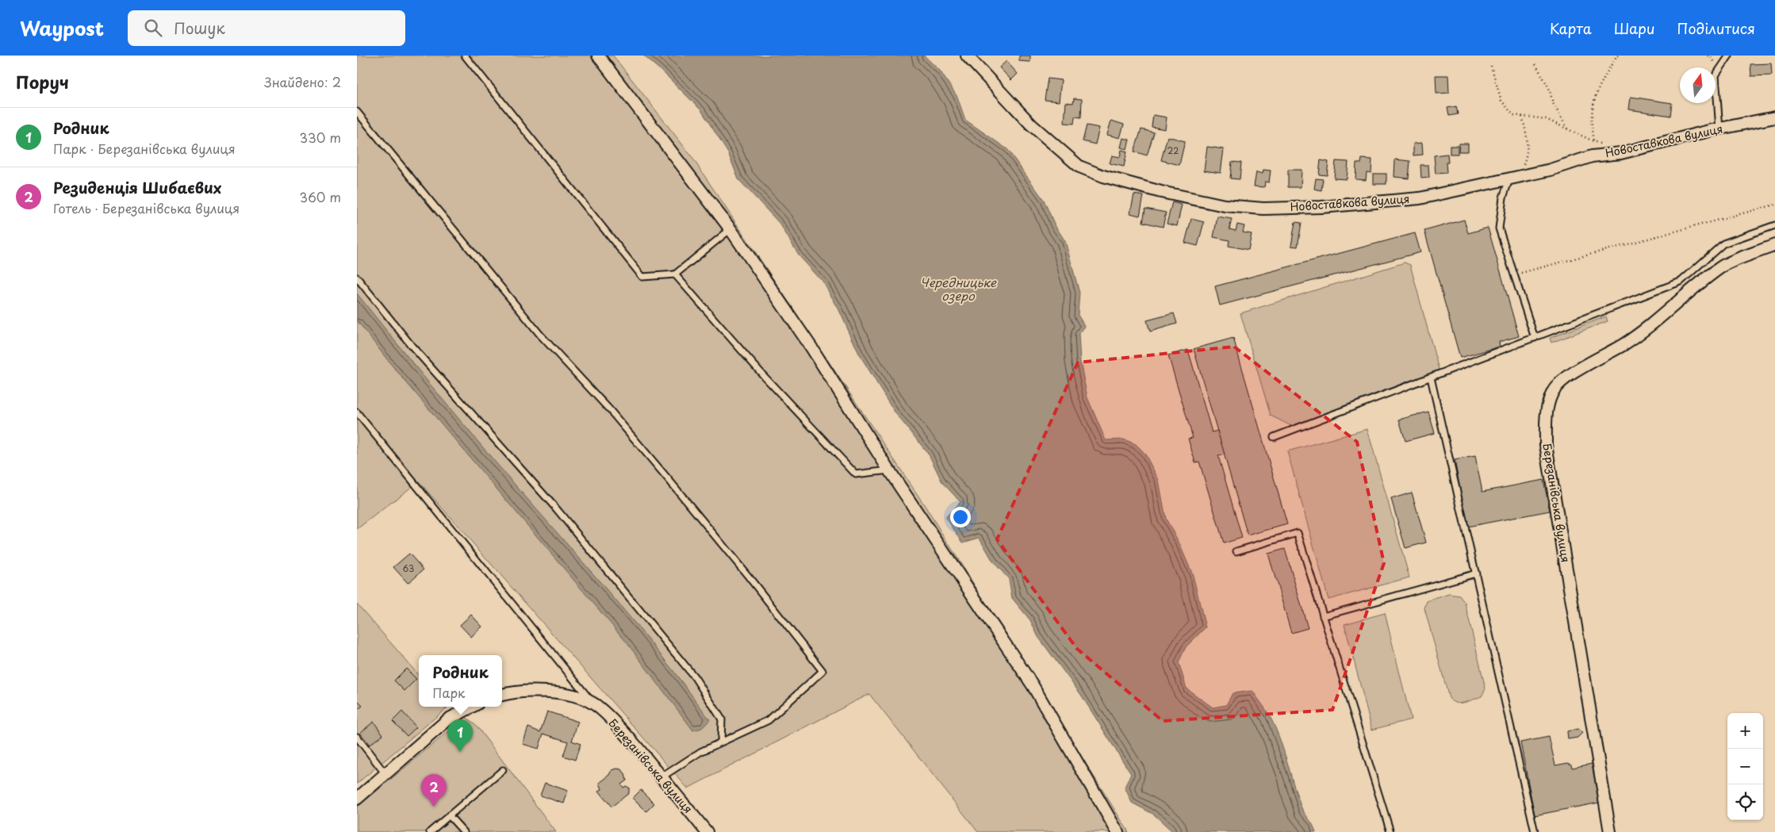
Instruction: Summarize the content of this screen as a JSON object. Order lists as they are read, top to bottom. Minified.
{"streets":{"street":["Новоставкова вулиця","Березанівська вулиця"]},"water":["Чередницьке озеро"],"house_numbers":["22","63"],"north":"top","page":{"header":"Waypost","search":"Пошук","nav":["Карта","Шари","Поділитися"],"heading":["Поруч","Знайдено: 2"],"list":[{"mark":"1","name":"Родник","note":"Парк · Березанівська вулиця","value":"330 m"},{"mark":"2","name":"Резиденція Шибаєвих","note":"Готель · Березанівська вулиця","value":"360 m"}],"popup":["Родник","Парк"],"map_buttons":["+","−"],"pins":["1","2"]}}
